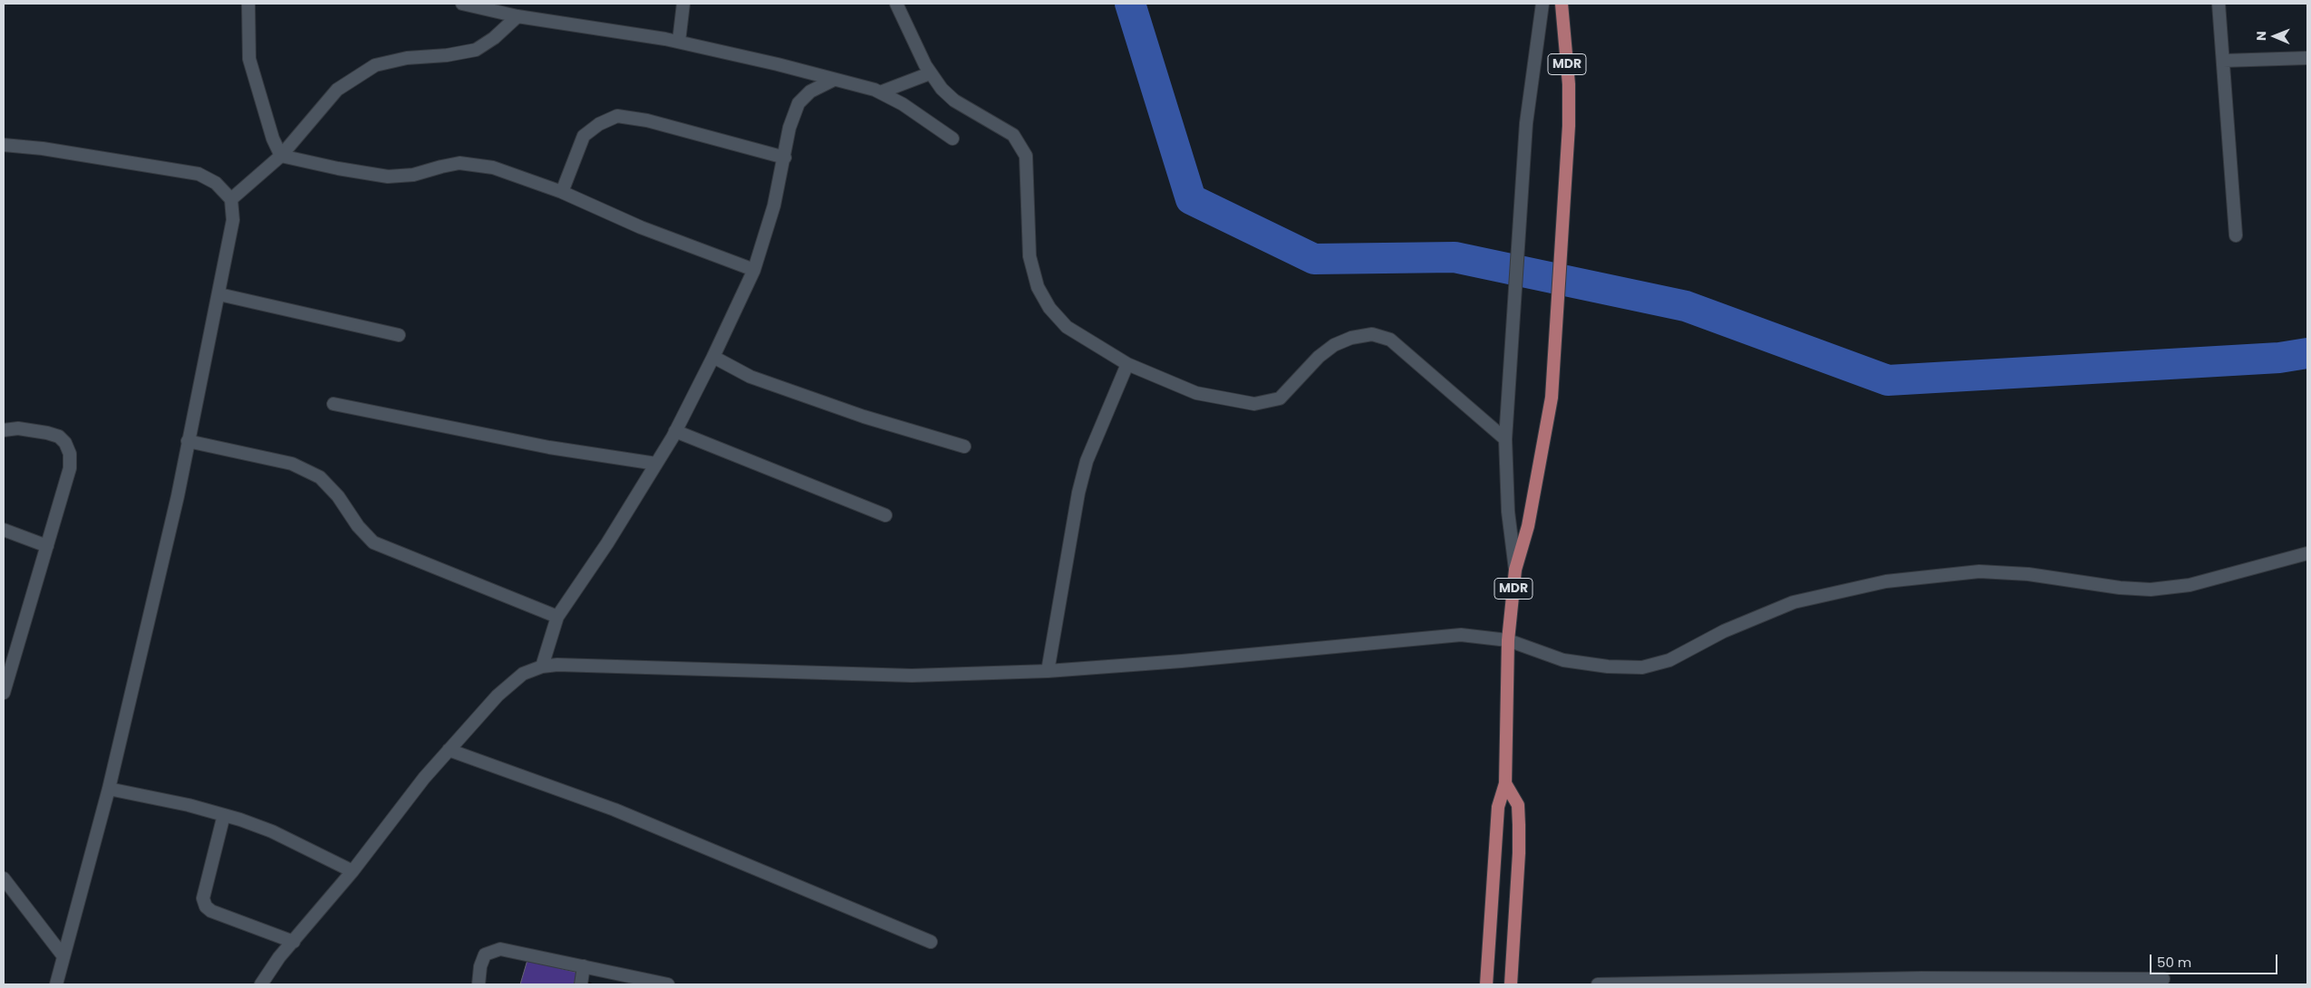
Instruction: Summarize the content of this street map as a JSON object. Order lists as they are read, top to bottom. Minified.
{"streets":{"main road":["MDR"]},"scale_bar":"50 m","north":"left"}
